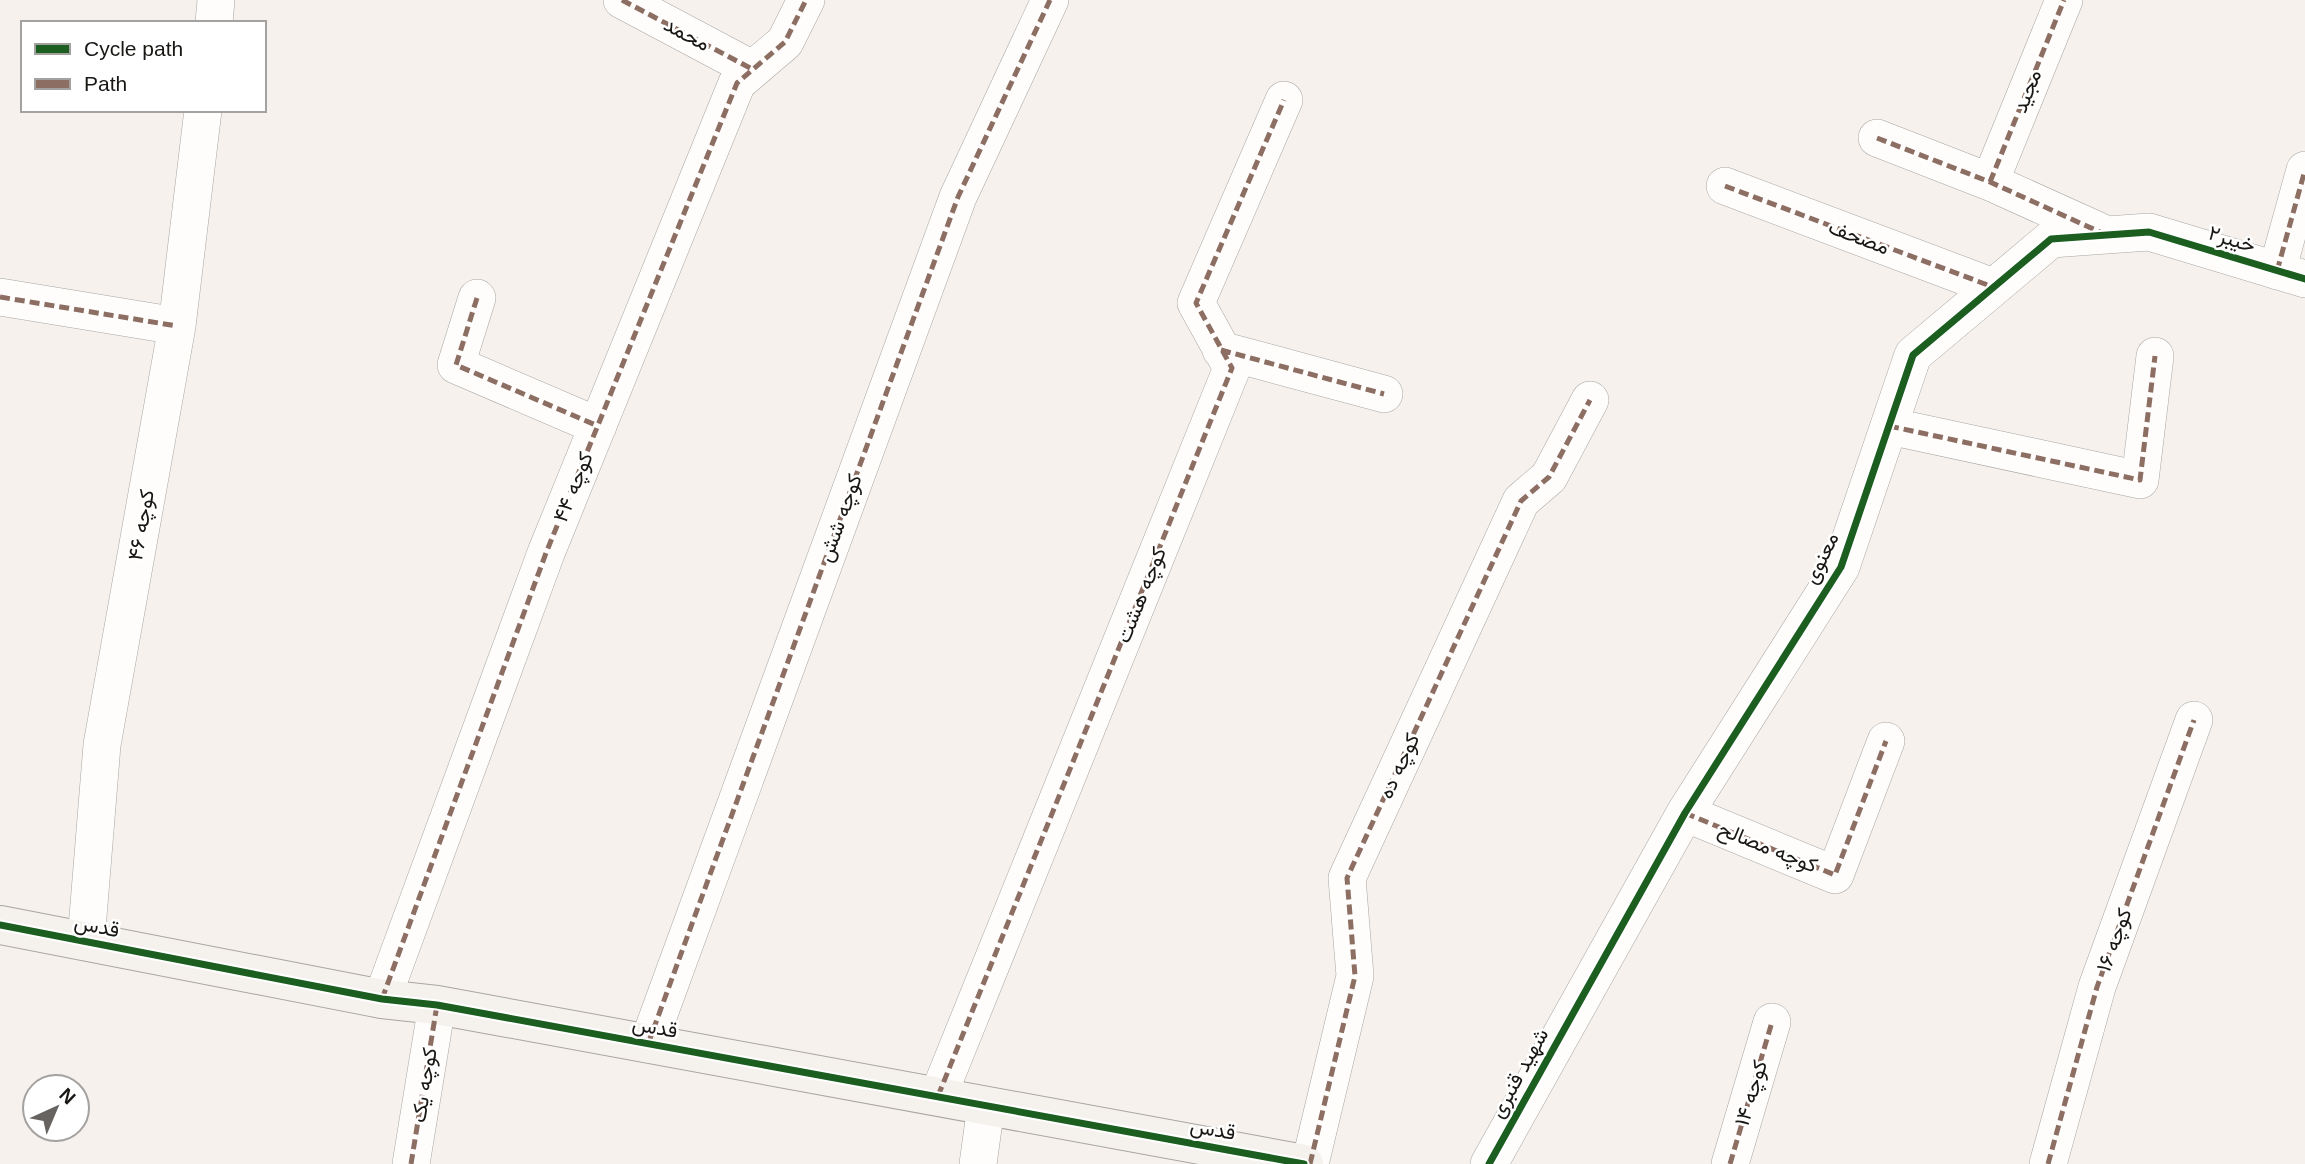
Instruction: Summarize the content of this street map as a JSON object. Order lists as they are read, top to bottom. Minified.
{"streets":{"street":["محمد","مجید","مصحف","خیبر۲","کوچه ۴۴","کوچه شش","کوچه ۴۶","معنوی","کوچه هشت","کوچه ده","کوچه مصالح","قدس","کوچه ۱۶","شهید قنبری","کوچه یک","کوچه ۱۴"]},"crossings":[["محمد","کوچه ۴۴"],["مصحف","معنوی"],["خیبر۲","معنوی"],["کوچه ۴۴","قدس"],["کوچه شش","قدس"],["کوچه ۴۶","قدس"],["معنوی","کوچه مصالح"],["معنوی","شهید قنبری"],["کوچه هشت","قدس"],["قدس","کوچه یک"]],"legend":["Cycle path","Path"],"north":"top right"}
